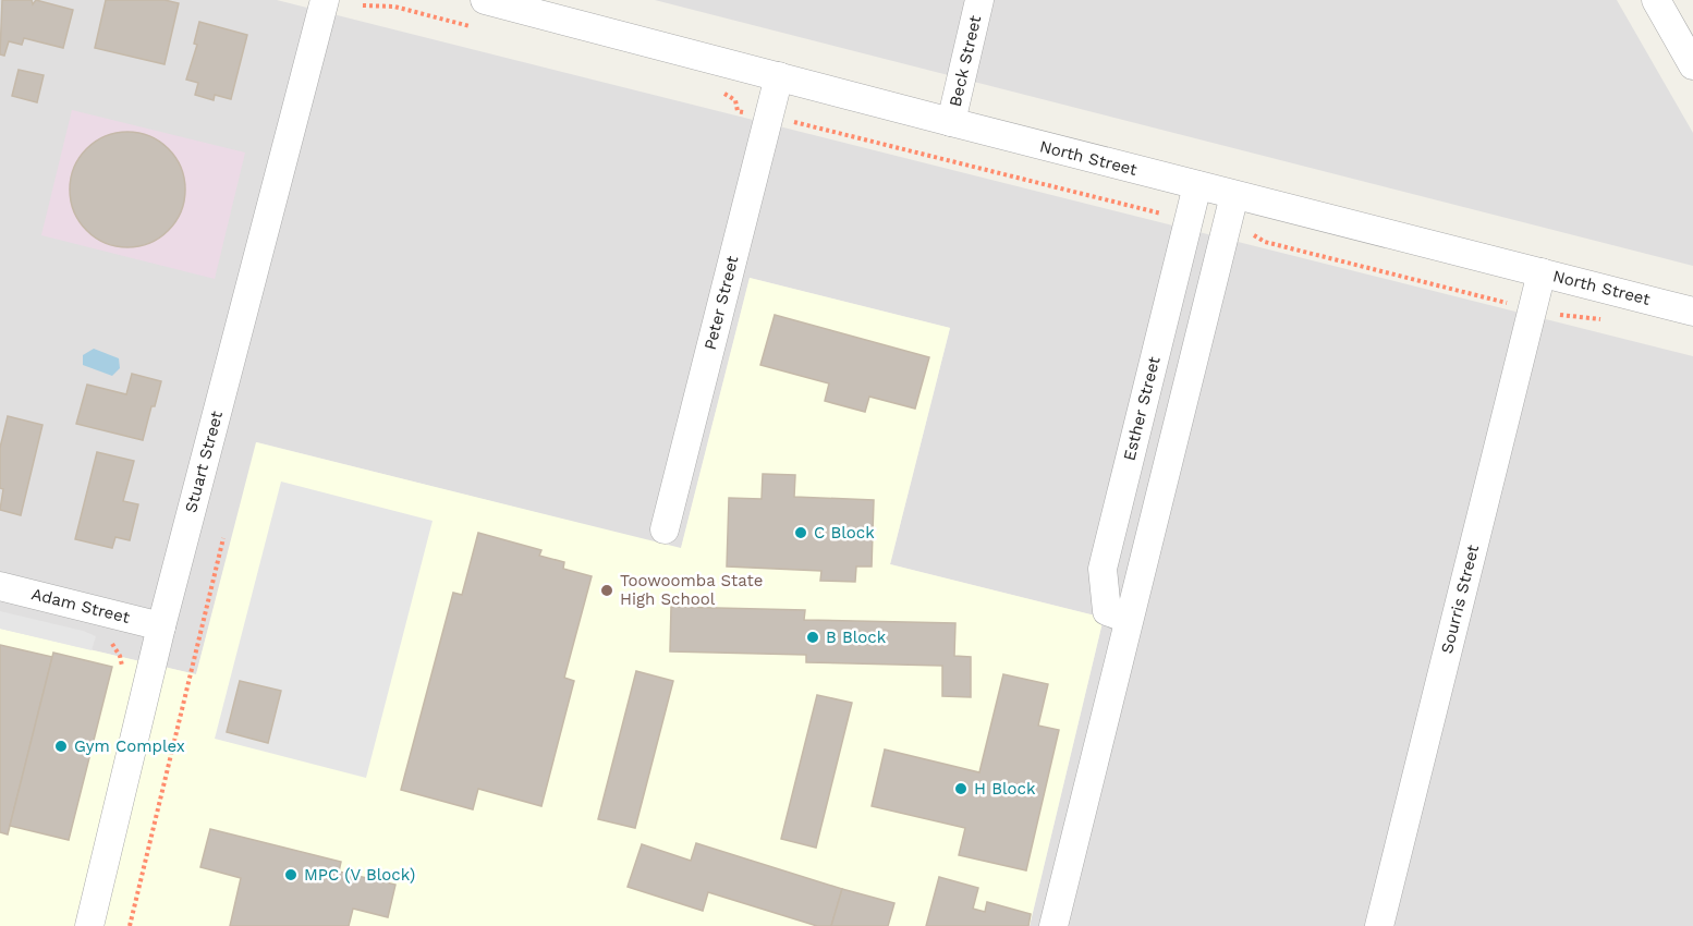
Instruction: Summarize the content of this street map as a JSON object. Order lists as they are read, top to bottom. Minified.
{"streets":{"street":["Beck Street","North Street","Peter Street","Esther Street","Stuart Street","Sourris Street","Adam Street"]},"crossings":[["Beck Street","North Street"],["North Street","Peter Street"],["North Street","Esther Street"],["North Street","Sourris Street"],["Stuart Street","Adam Street"]],"places":["C Block","Toowoomba State High School","B Block","Gym Complex","H Block","MPC (V Block)"]}
